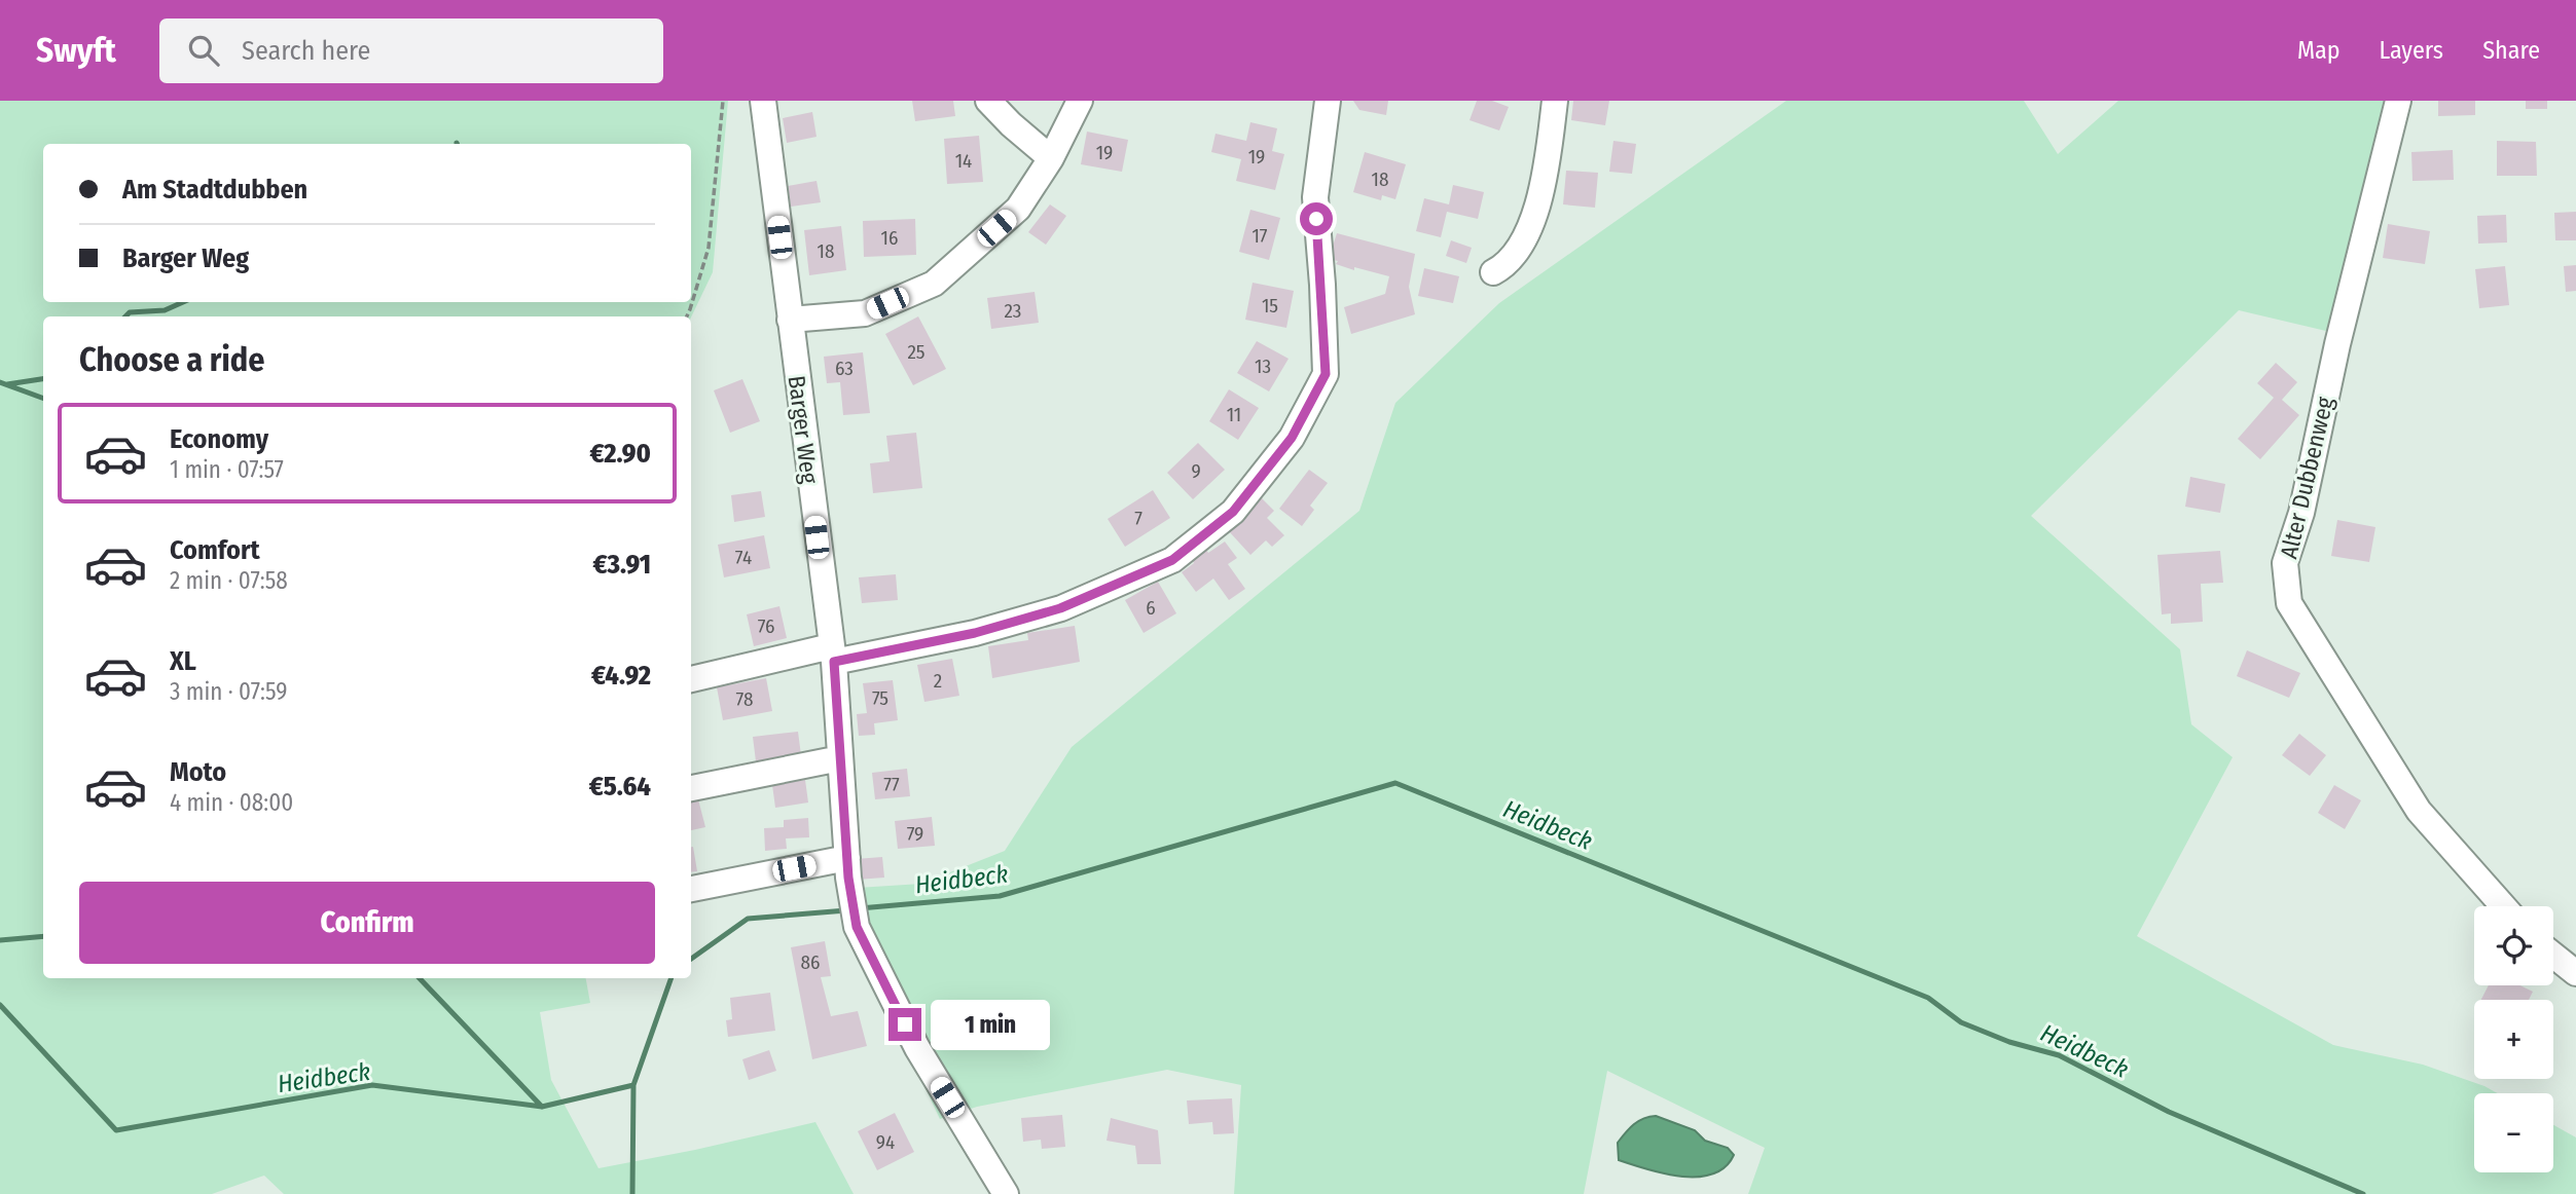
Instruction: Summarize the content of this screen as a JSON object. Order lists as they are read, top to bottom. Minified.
{"streets":{"street":["Barger Weg","Alter Dubbenweg"]},"water":["Heidbeck"],"house_numbers":["19","19","14","18","17","16","18","15","23","25","13","63","11","9","7","74","6","76","2","75","78","77","79","86","94"],"page":{"header":"Swyft","search":"Search here","nav":["Map","Layers","Share"],"banner":["Am Stadtdubben","Barger Weg"],"heading":"Choose a ride","list":[{"name":"Economy","note":"1 min · 07:57","value":"€2.90"},{"name":"Comfort","note":"2 min · 07:58","value":"€3.91"},{"name":"XL","note":"3 min · 07:59","value":"€4.92"},{"name":"Moto","note":"4 min · 08:00","value":"€5.64"}],"buttons":"Confirm","map_buttons":["+","−"],"bubble":"1 min"}}
